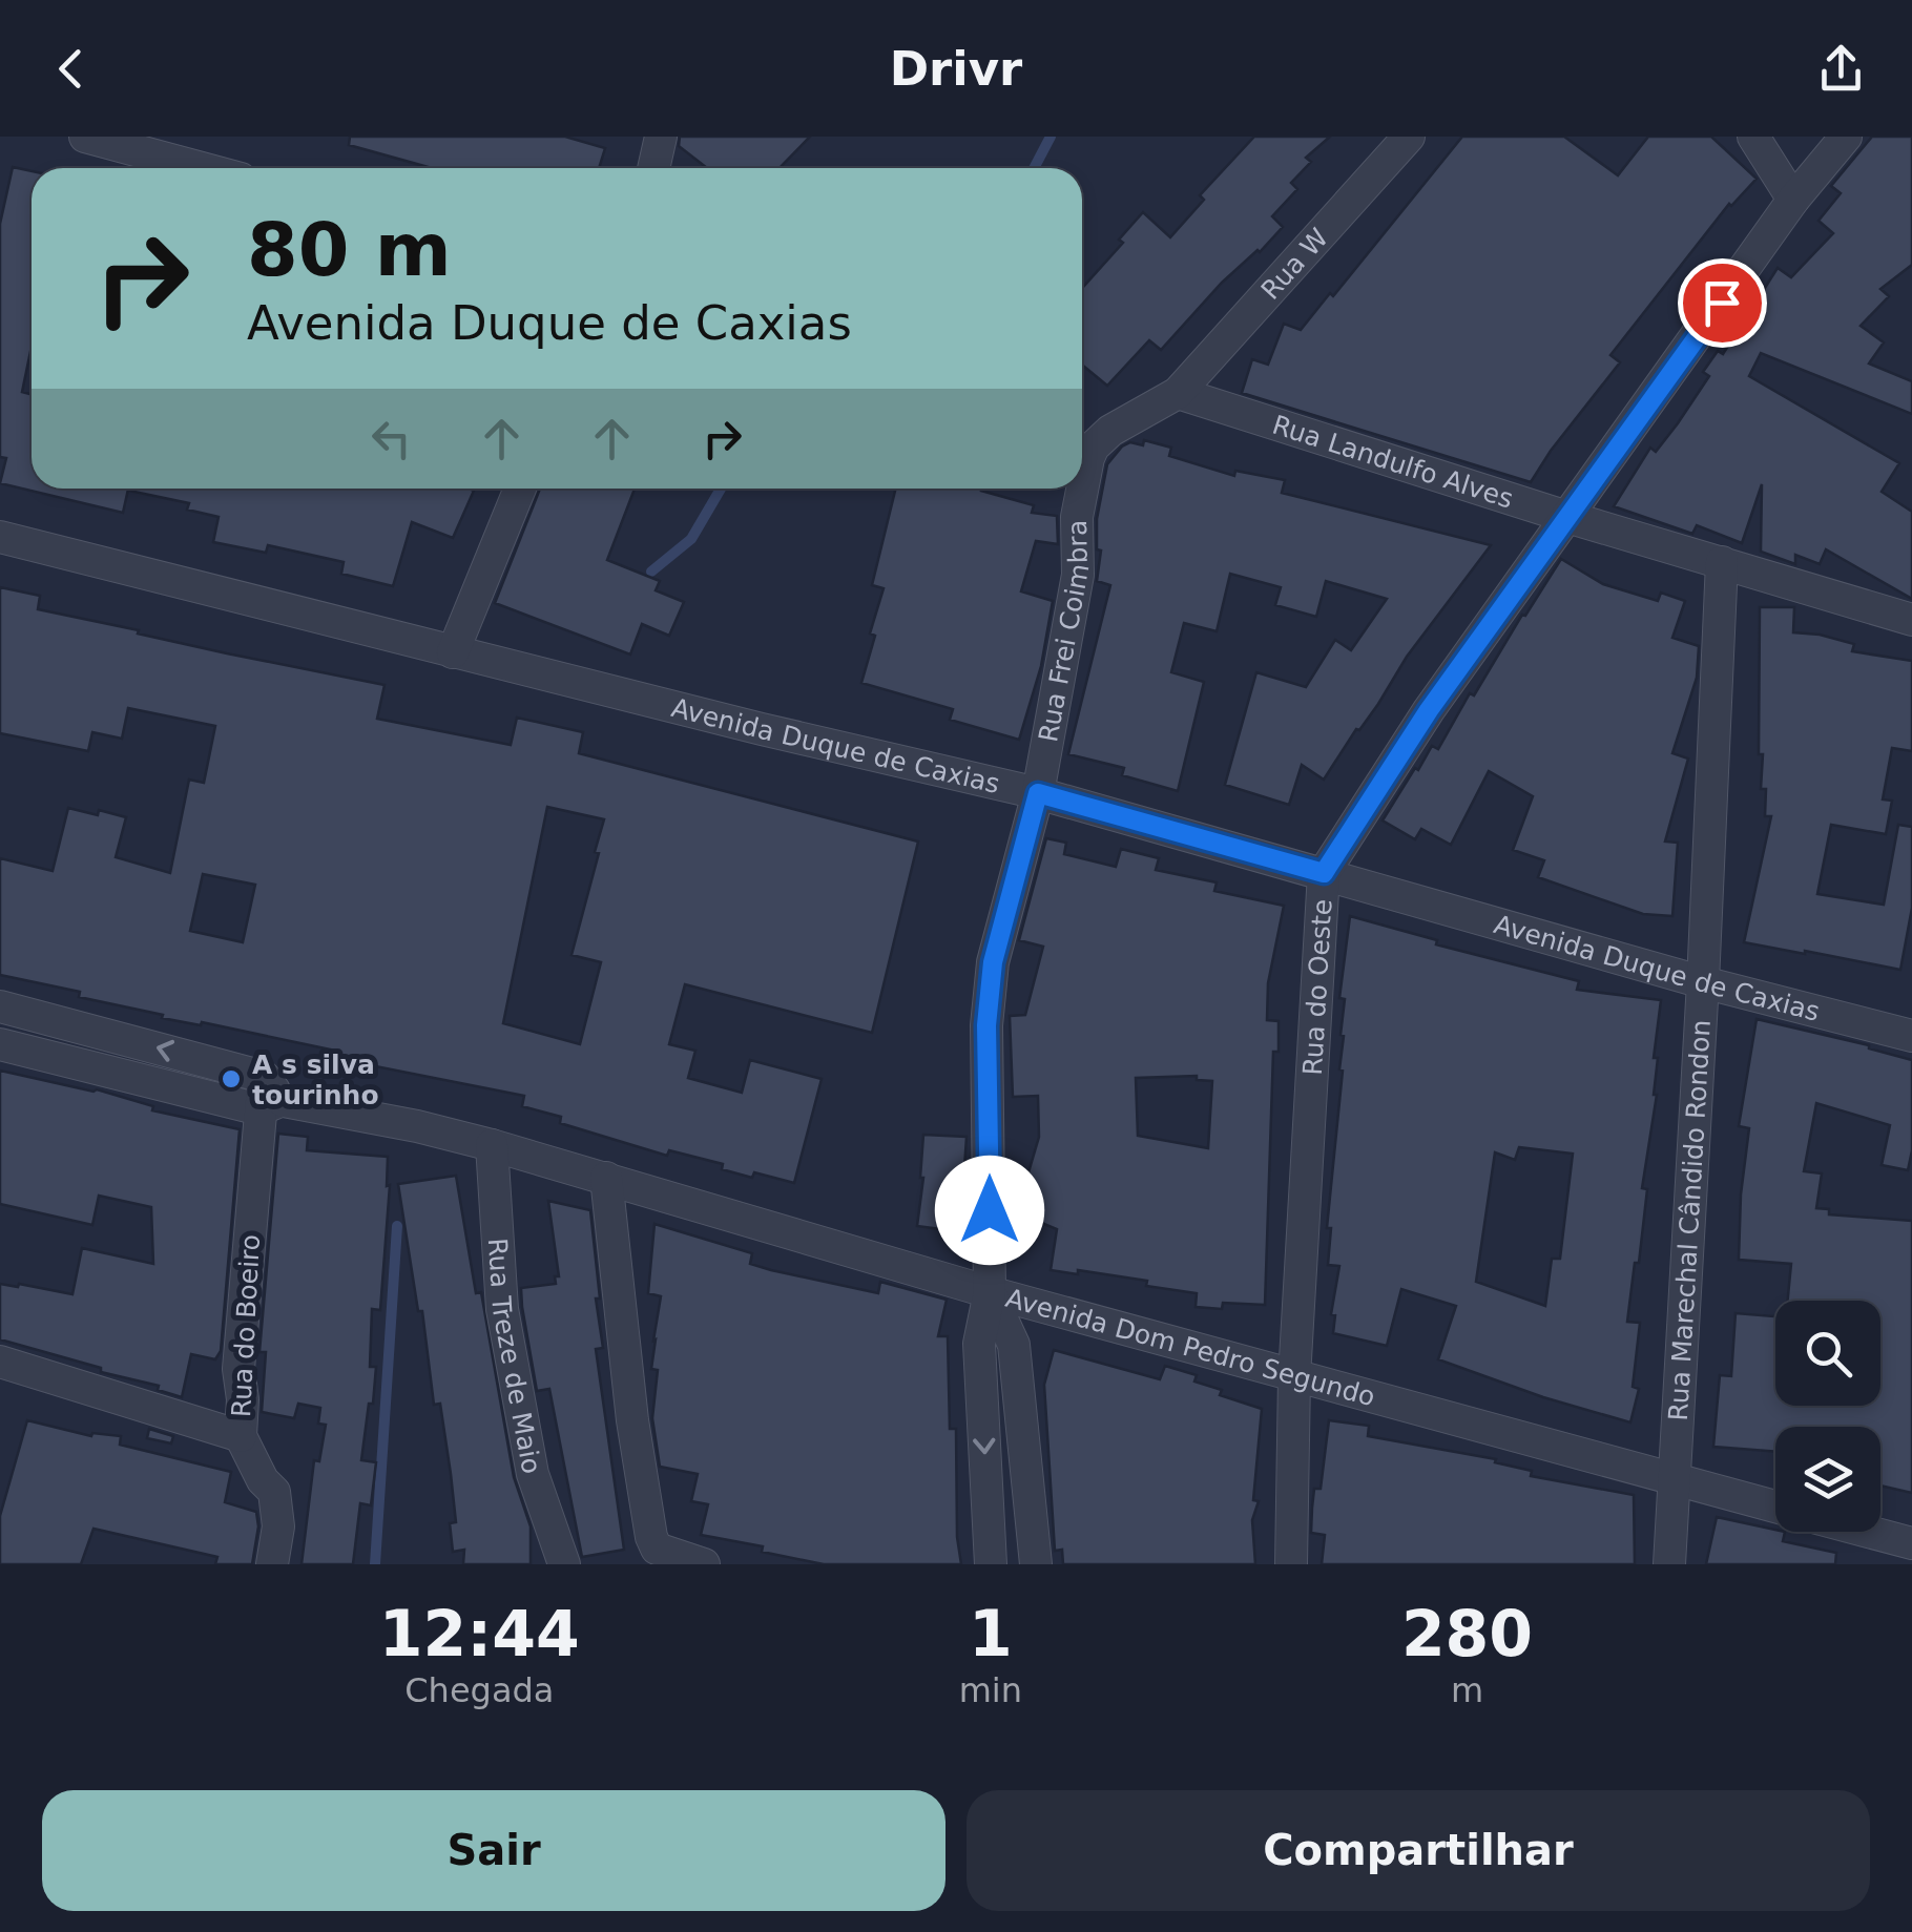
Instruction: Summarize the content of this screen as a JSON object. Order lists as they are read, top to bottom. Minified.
{"streets":{"street":["Rua W","Rua Landulfo Alves","Rua Frei Coimbra","Avenida Duque de Caxias","Rua do Oeste","Rua Marechal Cândido Rondon","Rua do Boeiro","Avenida Dom Pedro Segundo","Rua Treze de Maio"]},"crossings":[["Rua W","Rua Landulfo Alves"],["Rua W","Rua Frei Coimbra"],["Rua Landulfo Alves","Rua Frei Coimbra"],["Rua Landulfo Alves","Rua do Oeste"],["Rua Landulfo Alves","Rua Marechal Cândido Rondon"],["Rua Frei Coimbra","Avenida Duque de Caxias"],["Rua Frei Coimbra","Avenida Dom Pedro Segundo"],["Avenida Duque de Caxias","Rua do Oeste"],["Avenida Duque de Caxias","Rua Marechal Cândido Rondon"],["Rua do Oeste","Avenida Dom Pedro Segundo"],["Rua Marechal Cândido Rondon","Avenida Dom Pedro Segundo"],["Rua do Boeiro","Avenida Dom Pedro Segundo"],["Avenida Dom Pedro Segundo","Rua Treze de Maio"]],"places":["A s silva tourinho"],"page":{"header":"Drivr","turn":["80 m","Avenida Duque de Caxias"],"eta":["12:44","Chegada","1","min","280","m"],"buttons":["Sair","Compartilhar"]}}
